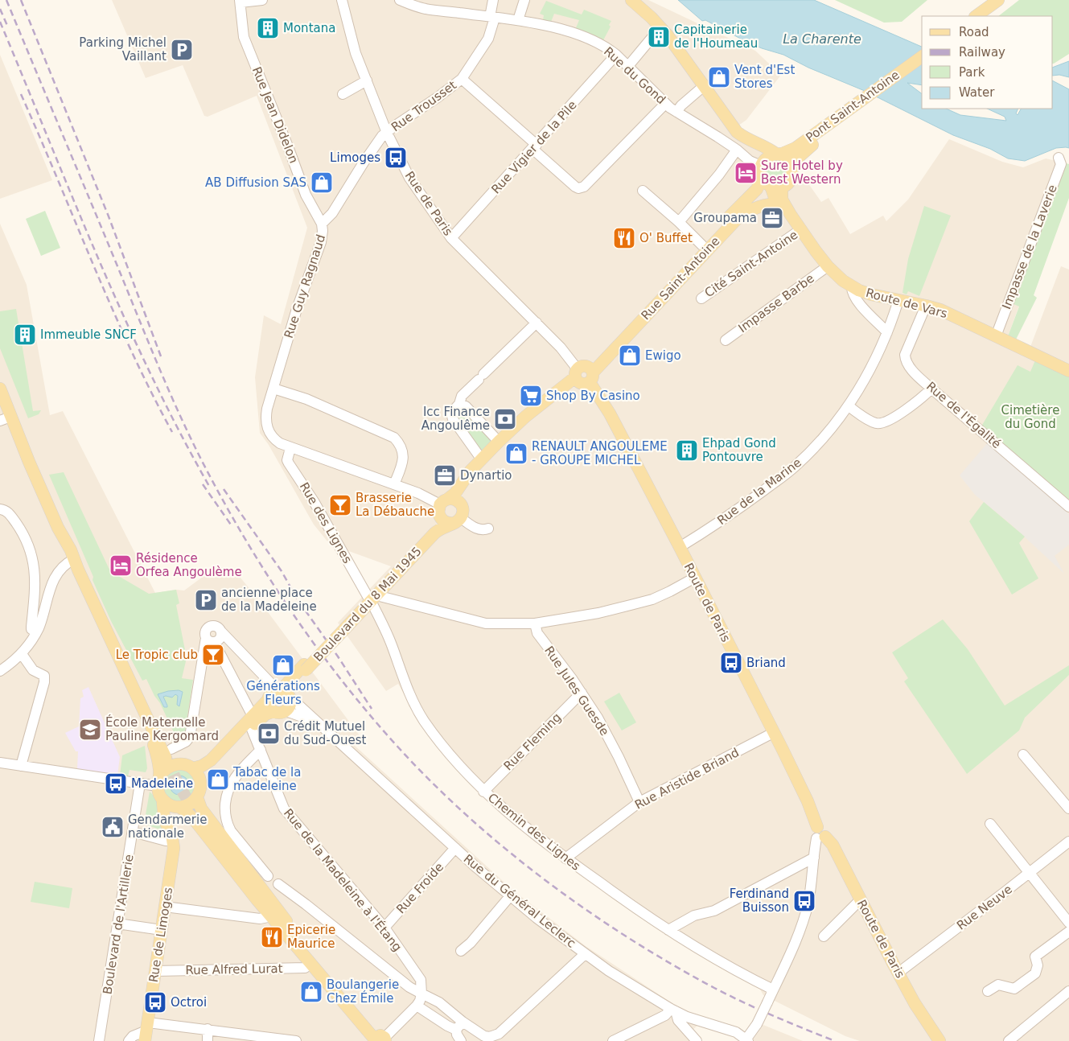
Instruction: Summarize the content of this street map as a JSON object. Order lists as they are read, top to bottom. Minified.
{"streets":{"main road":["Pont Saint-Antoine","Rue Saint-Antoine","Route de Vars","Route de Paris","Boulevard du 8 Mai 1945","Rue de Limoges"],"street":["Rue du Gond","Rue Trousset","Rue Jean Didelon","Rue Vigier de la Pile","Rue de Paris","Impasse de la Laverie","Cité Saint-Antoine","Rue Guy Ragnaud","Impasse Barbe","Rue de l'Égalité","Rue de la Marine","Rue des Lignes","Rue Jules Guesde","Rue Fleming","Rue Aristide Briand","Chemin des Lignes","Rue de la Madeleine à l'Étang","Rue Froide","Rue du Général Leclerc","Rue Neuve","Boulevard de l'Artillerie","Rue Alfred Lurat"]},"crossings":[["Rue du Gond","Rue Trousset"],["Rue du Gond","Pont Saint-Antoine"],["Rue du Gond","Rue Vigier de la Pile"],["Rue du Gond","Rue Saint-Antoine"],["Rue du Gond","Route de Vars"],["Rue Trousset","Rue de Paris"],["Rue Trousset","Rue Guy Ragnaud"],["Pont Saint-Antoine","Rue Saint-Antoine"],["Pont Saint-Antoine","Route de Vars"],["Rue Jean Didelon","Rue Guy Ragnaud"],["Rue Vigier de la Pile","Rue de Paris"],["Rue de Paris","Rue Saint-Antoine"],["Rue de Paris","Rue Guy Ragnaud"],["Rue de Paris","Route de Paris"],["Rue de Paris","Boulevard du 8 Mai 1945"],["Impasse de la Laverie","Route de Vars"],["Cité Saint-Antoine","Route de Vars"],["Rue Saint-Antoine","Route de Vars"],["Rue Saint-Antoine","Route de Paris"],["Rue Saint-Antoine","Boulevard du 8 Mai 1945"],["Rue Guy Ragnaud","Rue des Lignes"],["Rue Guy Ragnaud","Boulevard du 8 Mai 1945"],["Impasse Barbe","Route de Vars"],["Route de Vars","Rue de l'Égalité"],["Route de Vars","Rue de la Marine"],["Rue de la Marine","Route de Paris"],["Rue des Lignes","Boulevard du 8 Mai 1945"],["Rue des Lignes","Chemin des Lignes"],["Route de Paris","Boulevard du 8 Mai 1945"],["Route de Paris","Rue Aristide Briand"],["Route de Paris","Rue Neuve"],["Boulevard du 8 Mai 1945","Chemin des Lignes"],["Boulevard du 8 Mai 1945","Rue du Général Leclerc"],["Rue Jules Guesde","Rue Fleming"],["Rue Jules Guesde","Rue Aristide Briand"],["Rue Fleming","Chemin des Lignes"],["Rue Aristide Briand","Chemin des Lignes"],["Rue de la Madeleine à l'Étang","Rue Froide"],["Rue de la Madeleine à l'Étang","Rue du Général Leclerc"],["Rue Froide","Rue du Général Leclerc"],["Rue de Limoges","Rue Alfred Lurat"]],"water":["La Charente"],"parks":["Cimetière du Gond"],"places":{"building":["Montana","Capitainerie de l'Houmeau","Immeuble SNCF","Ehpad Gond Pontouvre"],"parking":["Parking Michel Vaillant","ancienne place de la Madeleine"],"shop":["Vent d'Est Stores","AB Diffusion SAS","Ewigo","RENAULT ANGOULEME - GROUPE MICHEL","Générations Fleurs","Tabac de la madeleine","Boulangerie Chez Émile"],"bus stop":["Limoges","Briand","Madeleine","Ferdinand Buisson","Octroi"],"hotel":["Sure Hotel by Best Western","Résidence Orfea Angoulème"],"office":["Groupama","Dynartio"],"restaurant":["O' Buffet","Epicerie Maurice"],"supermarket":["Shop By Casino"],"bank":["Icc Finance Angoulême","Crédit Mutuel du Sud-Ouest"],"bar":["Brasserie La Débauche","Le Tropic club"],"school or university":["École Maternelle Pauline Kergomard"],"public building":["Gendarmerie nationale"]},"legend":["Road","Railway","Park","Water"]}
